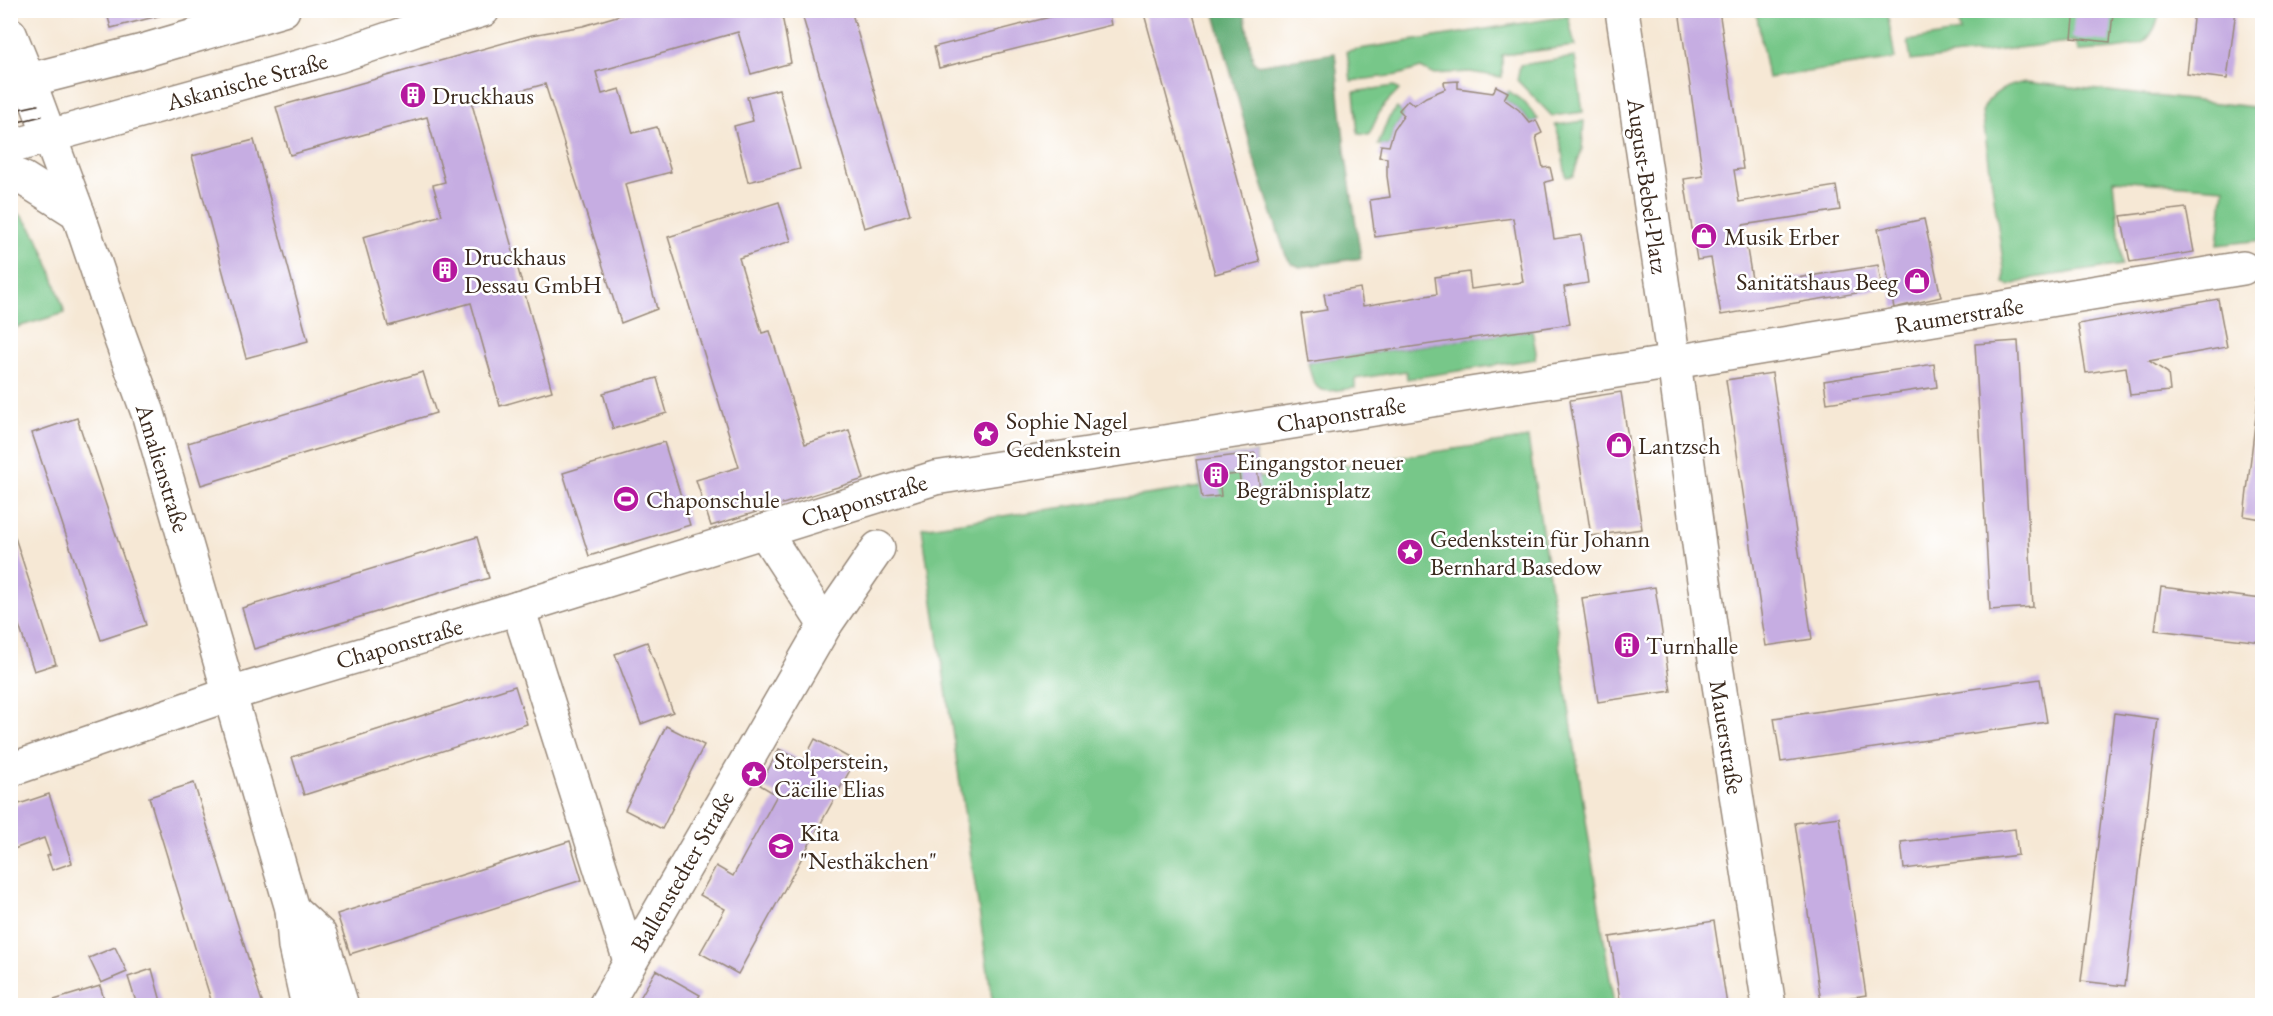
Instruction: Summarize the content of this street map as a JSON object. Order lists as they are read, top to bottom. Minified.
{"streets":{"street":["Askanische Straße","August-Bebel-Platz","Raumerstraße","Chaponstraße","Amalienstraße","Mauerstraße","Ballenstedter Straße"]},"crossings":[["Askanische Straße","Amalienstraße"],["August-Bebel-Platz","Raumerstraße"],["August-Bebel-Platz","Chaponstraße"],["August-Bebel-Platz","Mauerstraße"],["Raumerstraße","Chaponstraße"],["Raumerstraße","Mauerstraße"],["Chaponstraße","Amalienstraße"],["Chaponstraße","Mauerstraße"],["Chaponstraße","Ballenstedter Straße"]],"places":{"building":["Druckhaus","Druckhaus Dessau GmbH","Eingangstor neuer Begräbnisplatz","Turnhalle"],"shop":["Musik Erber","Sanitätshaus Beeg","Lantzsch"],"place":["Sophie Nagel Gedenkstein","Gedenkstein für Johann Bernhard Basedow","Stolperstein, Cäcilie Elias"],"sports":["Chaponschule"],"school or university":["Kita \"Nesthäkchen\""]}}
